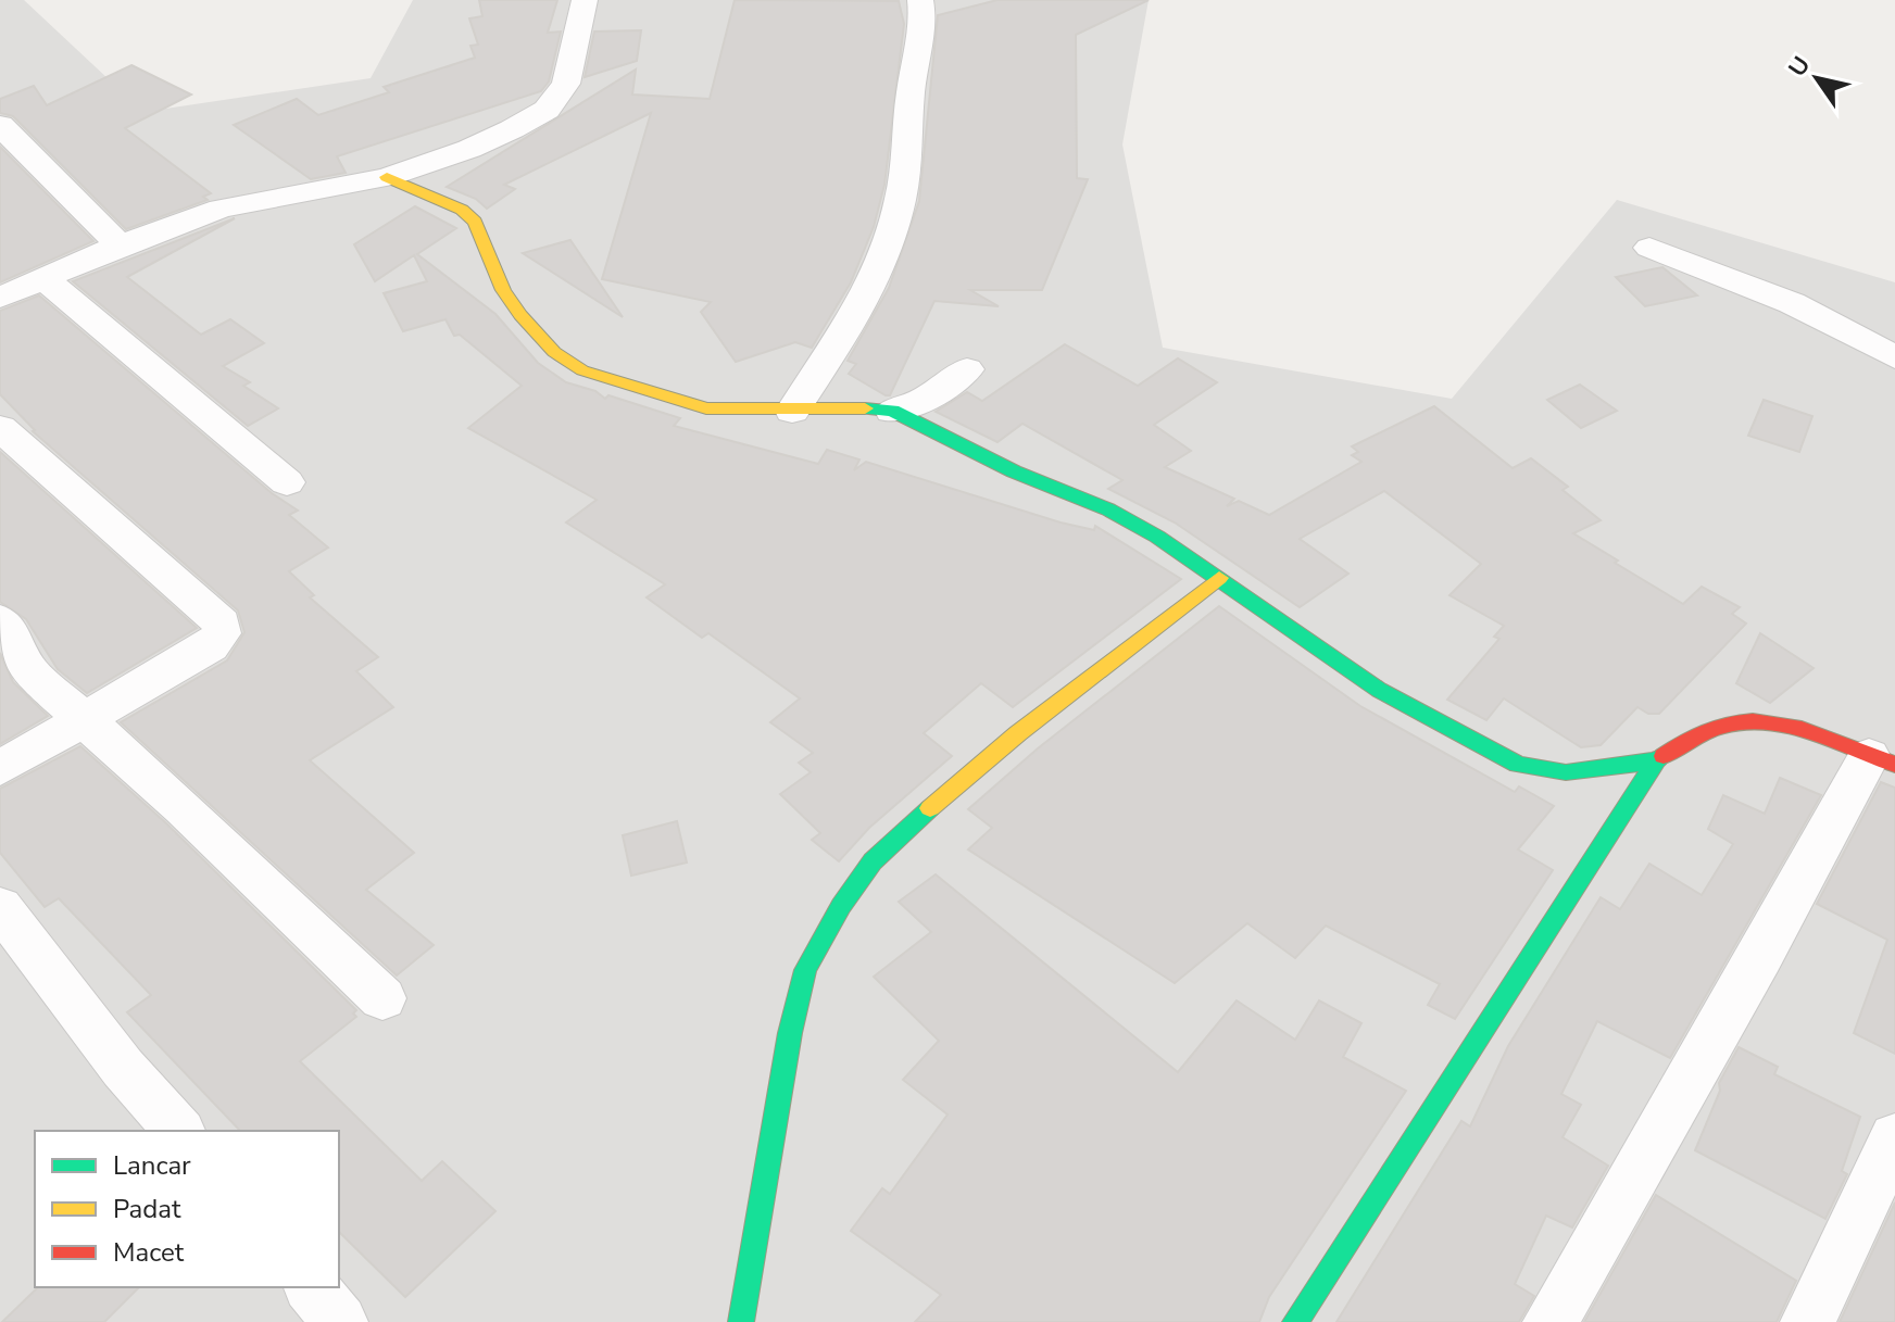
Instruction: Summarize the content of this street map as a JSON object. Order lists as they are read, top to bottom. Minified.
{"legend":["Lancar","Padat","Macet"],"north":"top left"}
